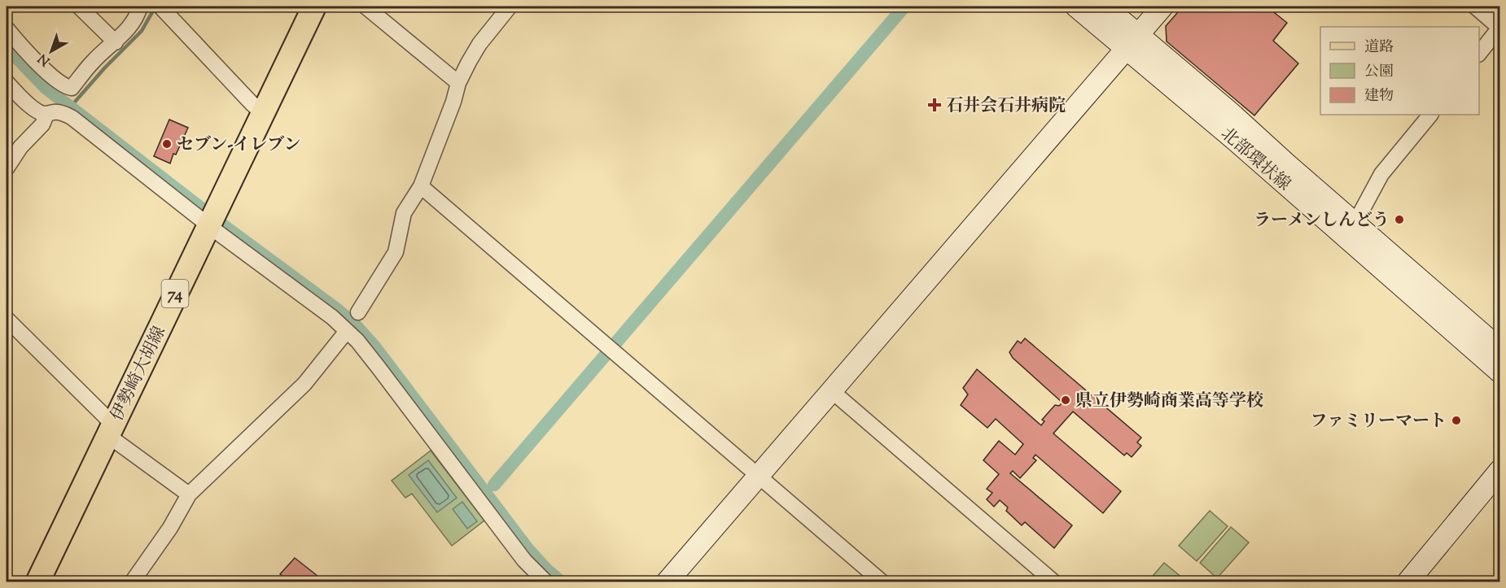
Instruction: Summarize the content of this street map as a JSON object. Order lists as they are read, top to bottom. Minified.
{"streets":{"main road":["74","伊勢崎大胡線"],"street":["北部環状線"]},"places":{"health":["石井会石井病院"],"other":["セブン-イレブン","ラーメンしんどう","県立伊勢崎商業高等学校","ファミリーマート"]},"legend":["道路","公園","建物"],"north":"bottom left"}
